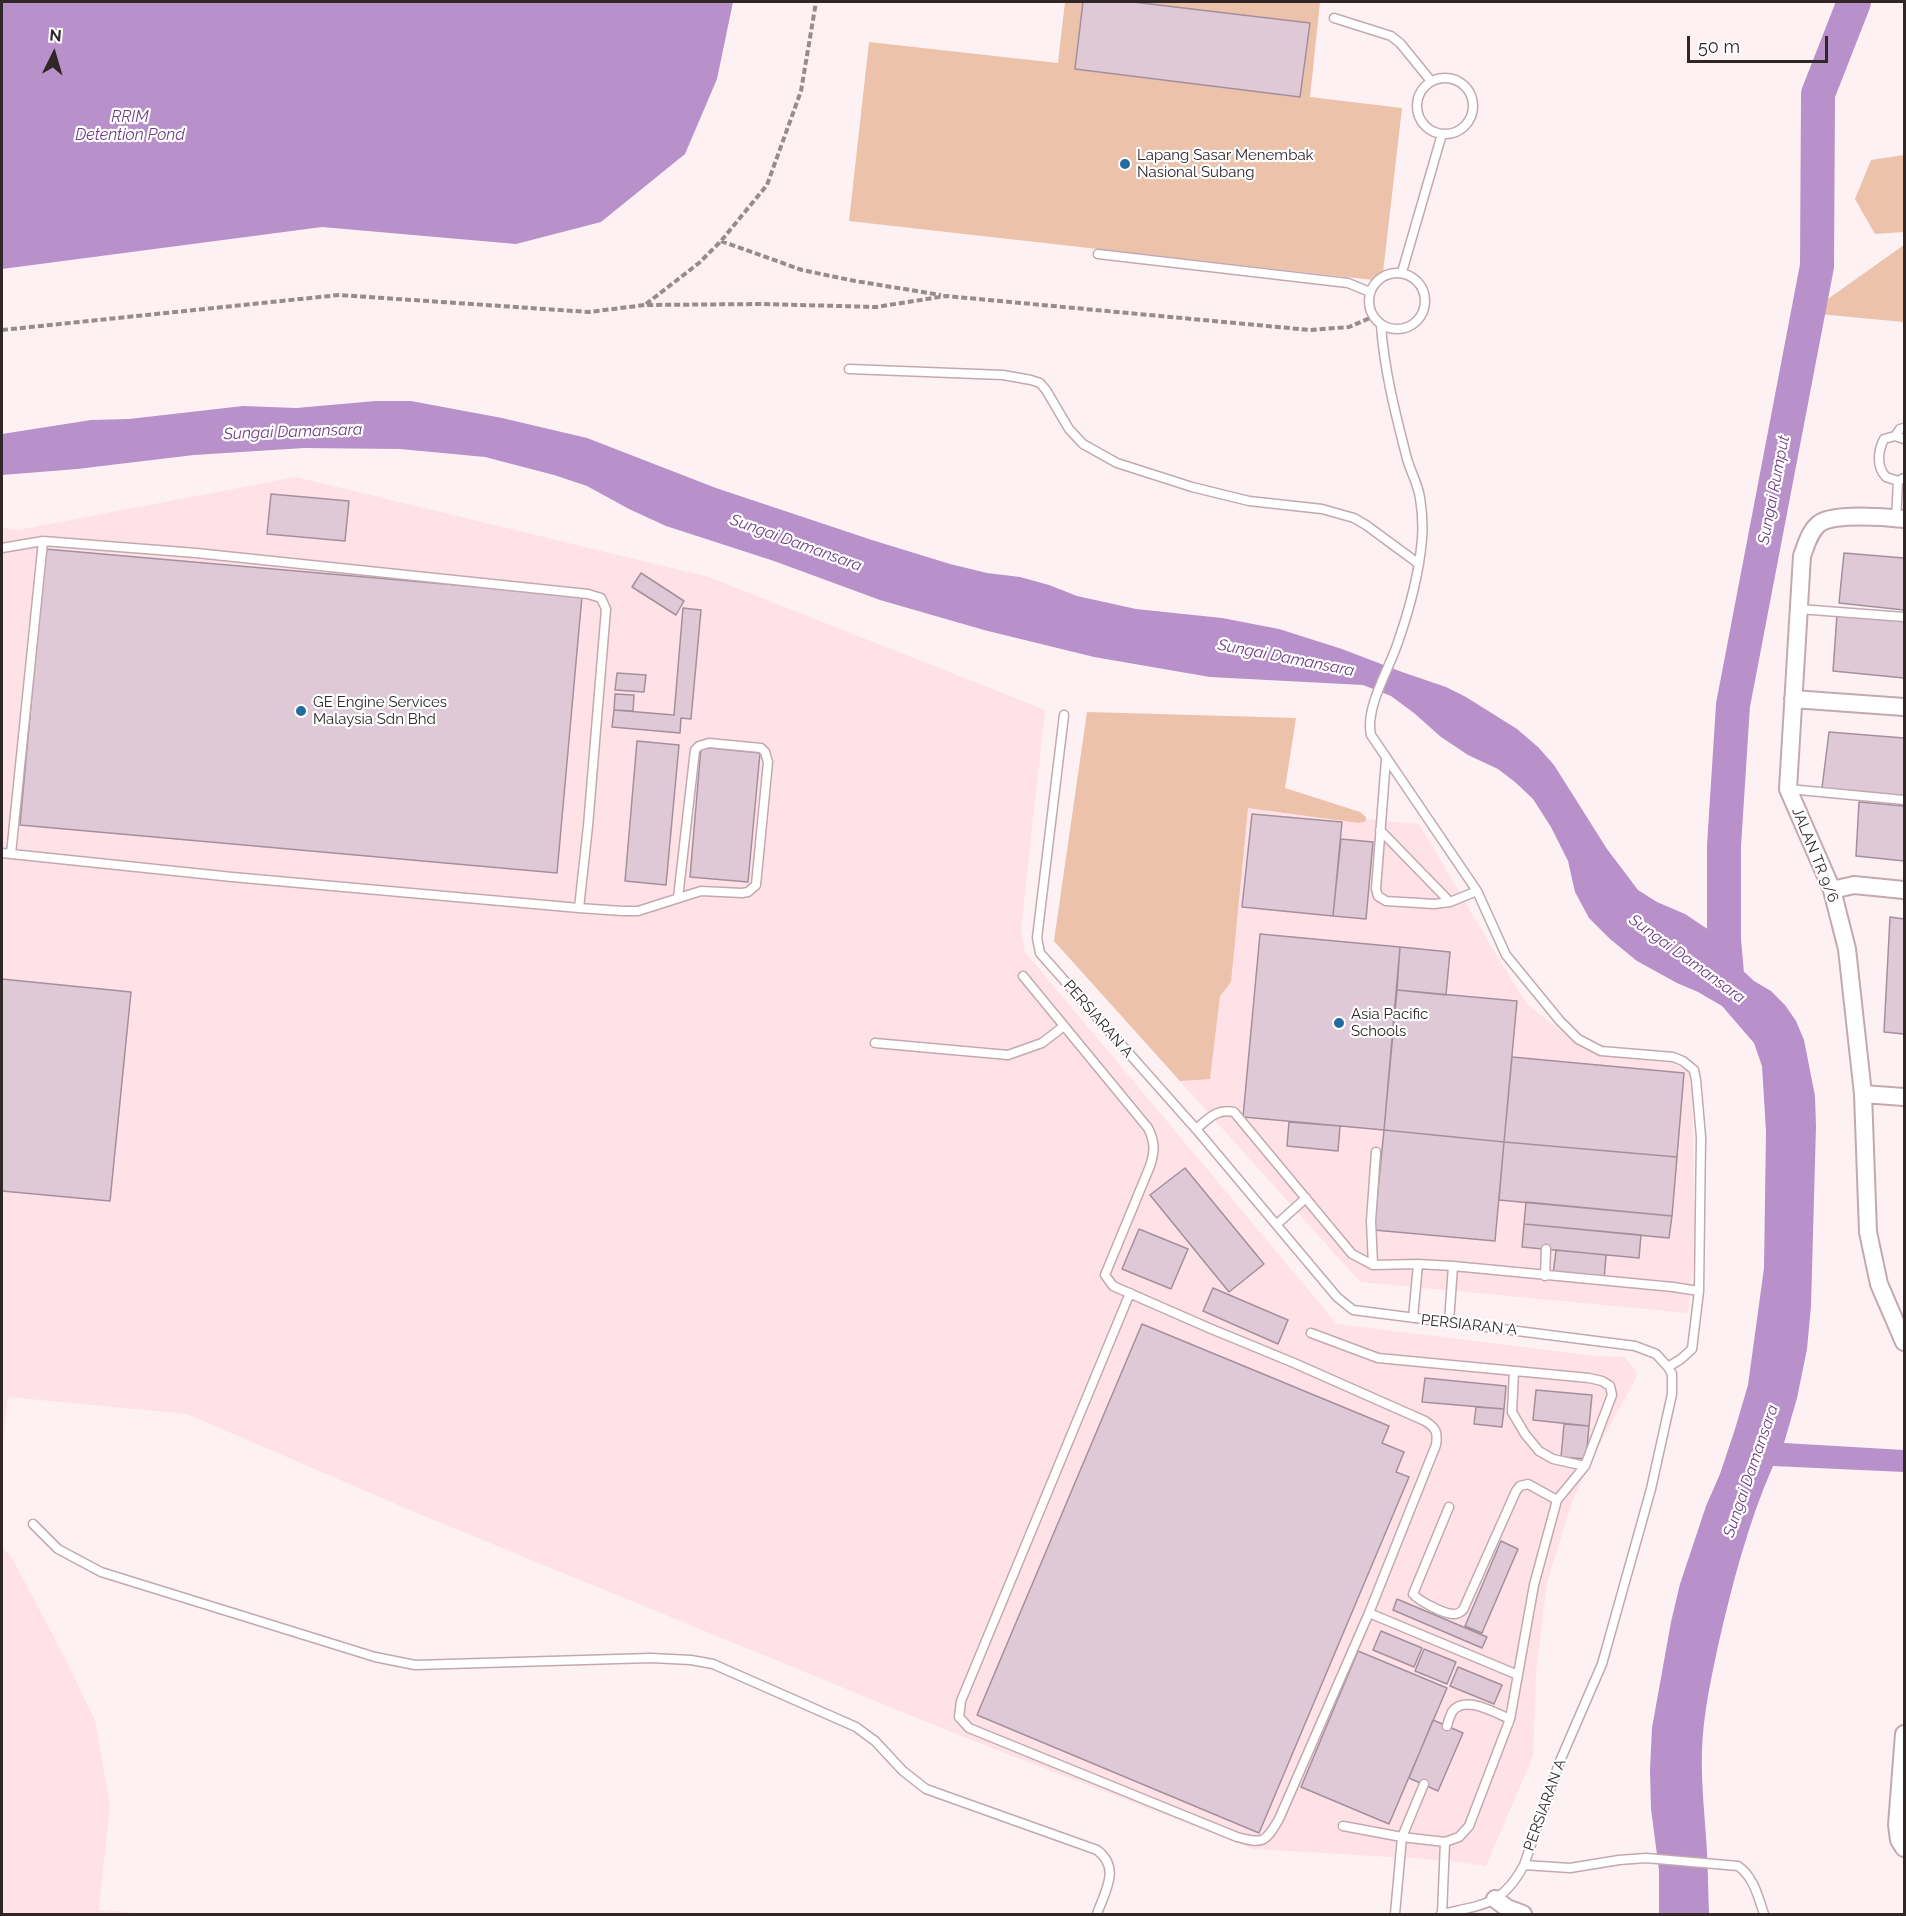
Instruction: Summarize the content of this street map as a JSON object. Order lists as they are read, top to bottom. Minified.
{"streets":{"street":["JALAN TR 9/6"],"lane":["PERSIARAN A"]},"water":["RRIM Detention Pond","Sungai Damansara","Sungai Rumput"],"places":["Lapang Sasar Menembak Nasional Subang","GE Engine Services Malaysia Sdn Bhd","Asia Pacific Schools"],"scale_bar":"50 m","north":"top"}
